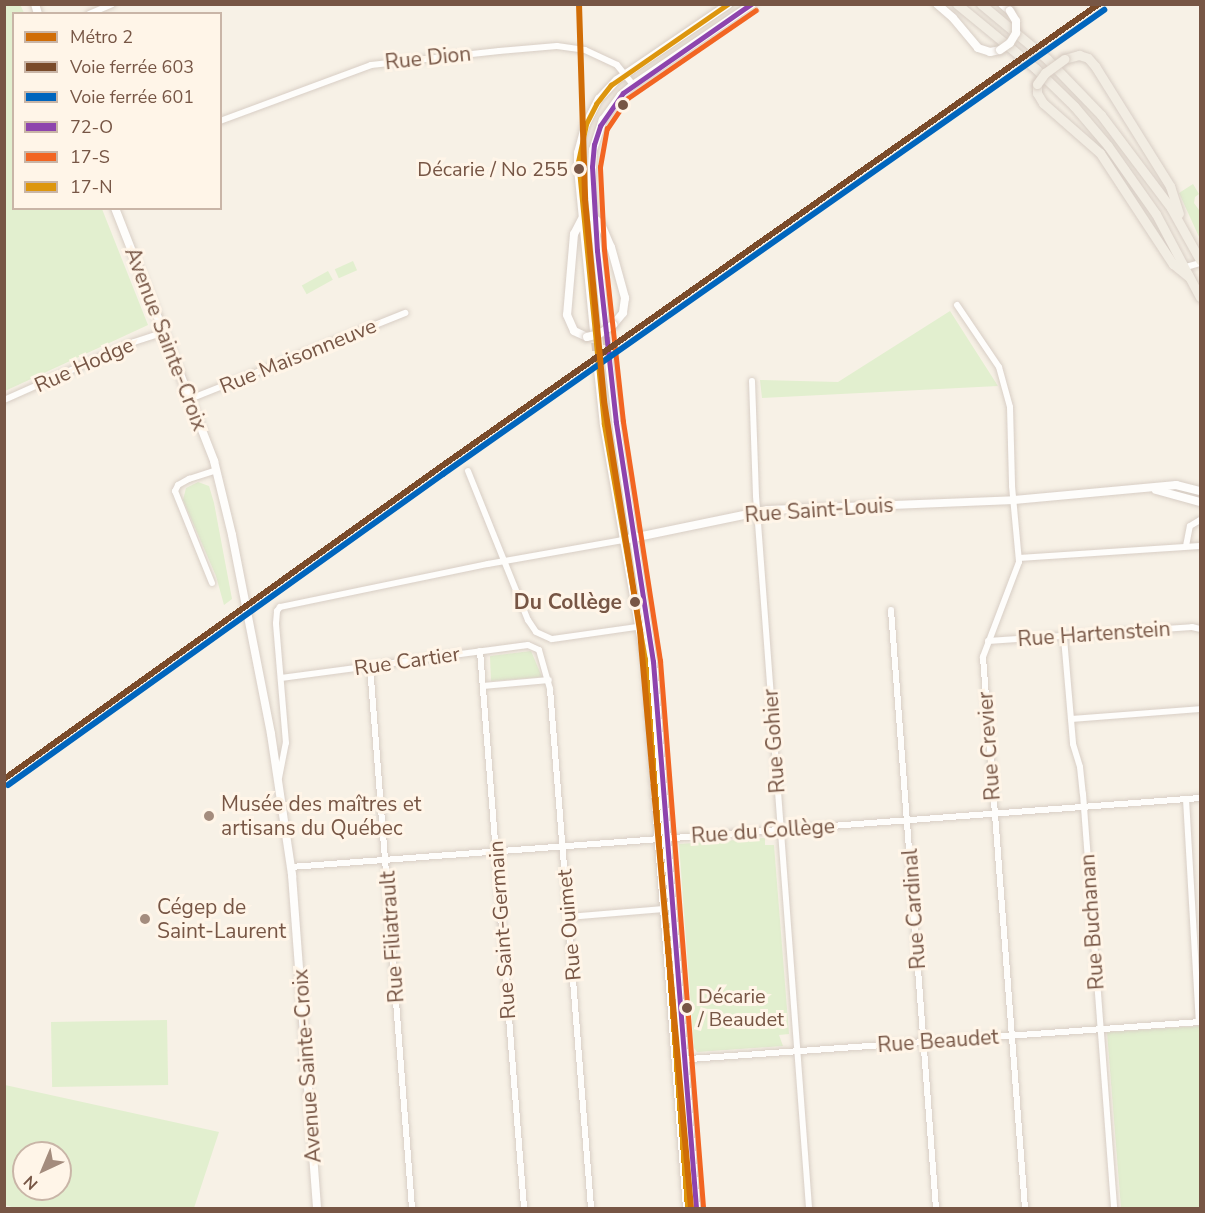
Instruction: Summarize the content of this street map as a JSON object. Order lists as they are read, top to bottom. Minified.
{"streets":{"street":["Rue Dion","Avenue Sainte-Croix","Rue Maisonneuve","Rue Hodge","Rue Saint-Louis","Rue Hartenstein","Rue Cartier","Rue Gohier","Rue Crevier","Rue du Collège","Rue Cardinal","Rue Buchanan","Rue Ouimet","Rue Saint-Germain","Rue Filiatrault","Rue Beaudet"]},"crossings":[["Avenue Sainte-Croix","Rue Maisonneuve"],["Avenue Sainte-Croix","Rue Hodge"],["Avenue Sainte-Croix","Rue Saint-Louis"],["Avenue Sainte-Croix","Rue Cartier"],["Avenue Sainte-Croix","Rue du Collège"],["Rue Saint-Louis","Rue Gohier"],["Rue Saint-Louis","Rue Crevier"],["Rue Hartenstein","Rue Crevier"],["Rue Hartenstein","Rue Buchanan"],["Rue Cartier","Rue Ouimet"],["Rue Cartier","Rue Saint-Germain"],["Rue Cartier","Rue Filiatrault"],["Rue Gohier","Rue du Collège"],["Rue Gohier","Rue Beaudet"],["Rue Crevier","Rue du Collège"],["Rue Crevier","Rue Beaudet"],["Rue du Collège","Rue Cardinal"],["Rue du Collège","Rue Buchanan"],["Rue du Collège","Rue Ouimet"],["Rue du Collège","Rue Saint-Germain"],["Rue du Collège","Rue Filiatrault"],["Rue Cardinal","Rue Beaudet"],["Rue Buchanan","Rue Beaudet"]],"places":["Décarie / No 255","Du Collège","Musée des maîtres et artisans du Québec","Cégep de Saint-Laurent","Décarie / Beaudet"],"lines":["metro line 2","rail line 603","transit line 72-O","transit line 17-N","rail line 601","transit line 17-S"],"legend":["Métro 2","Voie ferrée 603","Voie ferrée 601","72-O","17-S","17-N"],"north":"bottom left"}
